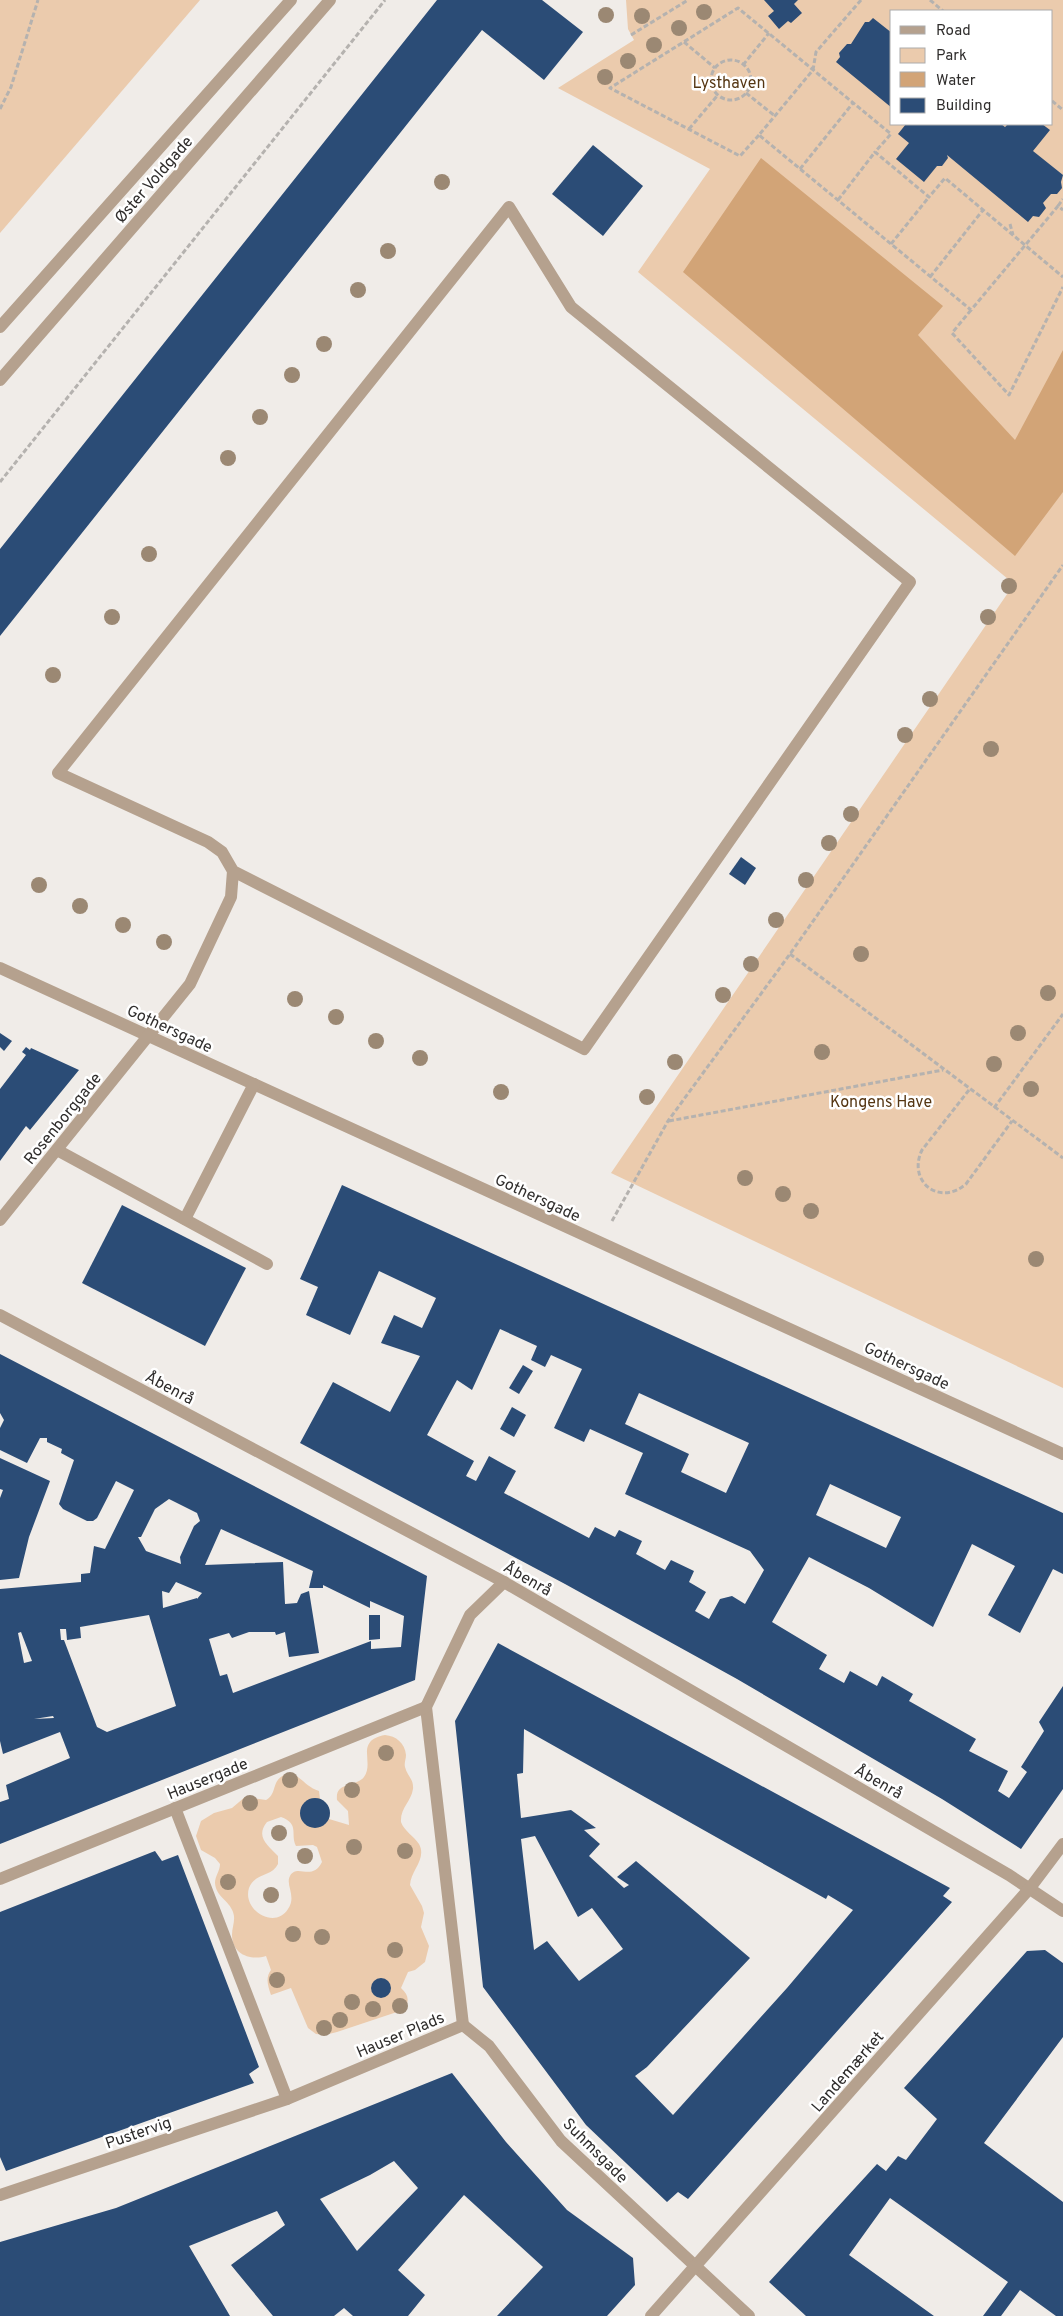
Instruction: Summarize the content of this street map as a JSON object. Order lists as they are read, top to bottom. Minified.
{"streets":{"street":["Øster Voldgade","Gothersgade","Rosenborggade","Åbenrå","Hausergade","Hauser Plads","Landemærket","Pustervig","Suhmsgade"]},"crossings":[["Gothersgade","Rosenborggade"],["Åbenrå","Landemærket"],["Hausergade","Hauser Plads"],["Hauser Plads","Pustervig"],["Hauser Plads","Suhmsgade"],["Landemærket","Suhmsgade"]],"parks":["Lysthaven","Kongens Have"],"legend":["Road","Park","Water","Building"]}
